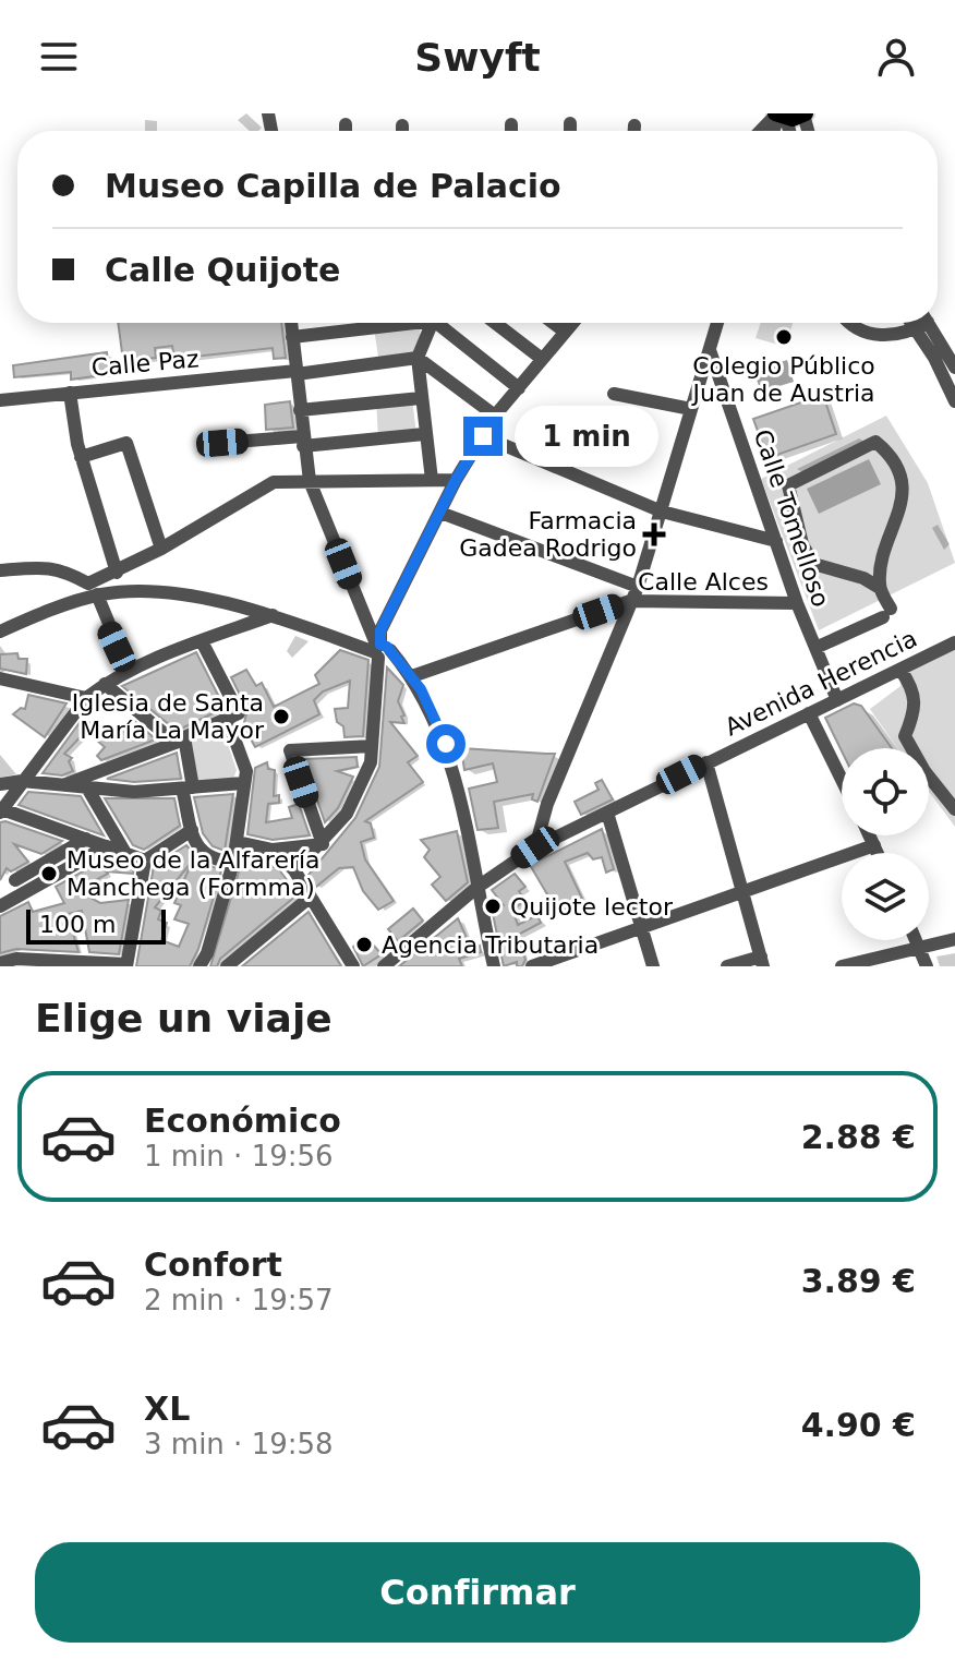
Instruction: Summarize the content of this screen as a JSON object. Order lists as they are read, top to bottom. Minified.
{"streets":{"street":["Calle Paz","Calle Tomelloso","Calle Alces","Avenida Herencia"]},"crossings":[["Calle Tomelloso","Calle Alces"],["Calle Tomelloso","Avenida Herencia"]],"places":{"other":["Colegio Público Juan de Austria","Iglesia de Santa María La Mayor","Museo de la Alfarería Manchega (Formma)","Quijote lector","Agencia Tributaria"],"health":["Farmacia Gadea Rodrigo"]},"scale_bar":"100 m","page":{"header":"Swyft","banner":["Museo Capilla de Palacio","Calle Quijote"],"bubble":"1 min","scale":"100 m","heading":"Elige un viaje","list":[{"name":"Económico","note":"1 min · 19:56","value":"2.88 €"},{"name":"Confort","note":"2 min · 19:57","value":"3.89 €"},{"name":"XL","note":"3 min · 19:58","value":"4.90 €"}],"buttons":"Confirmar"}}
